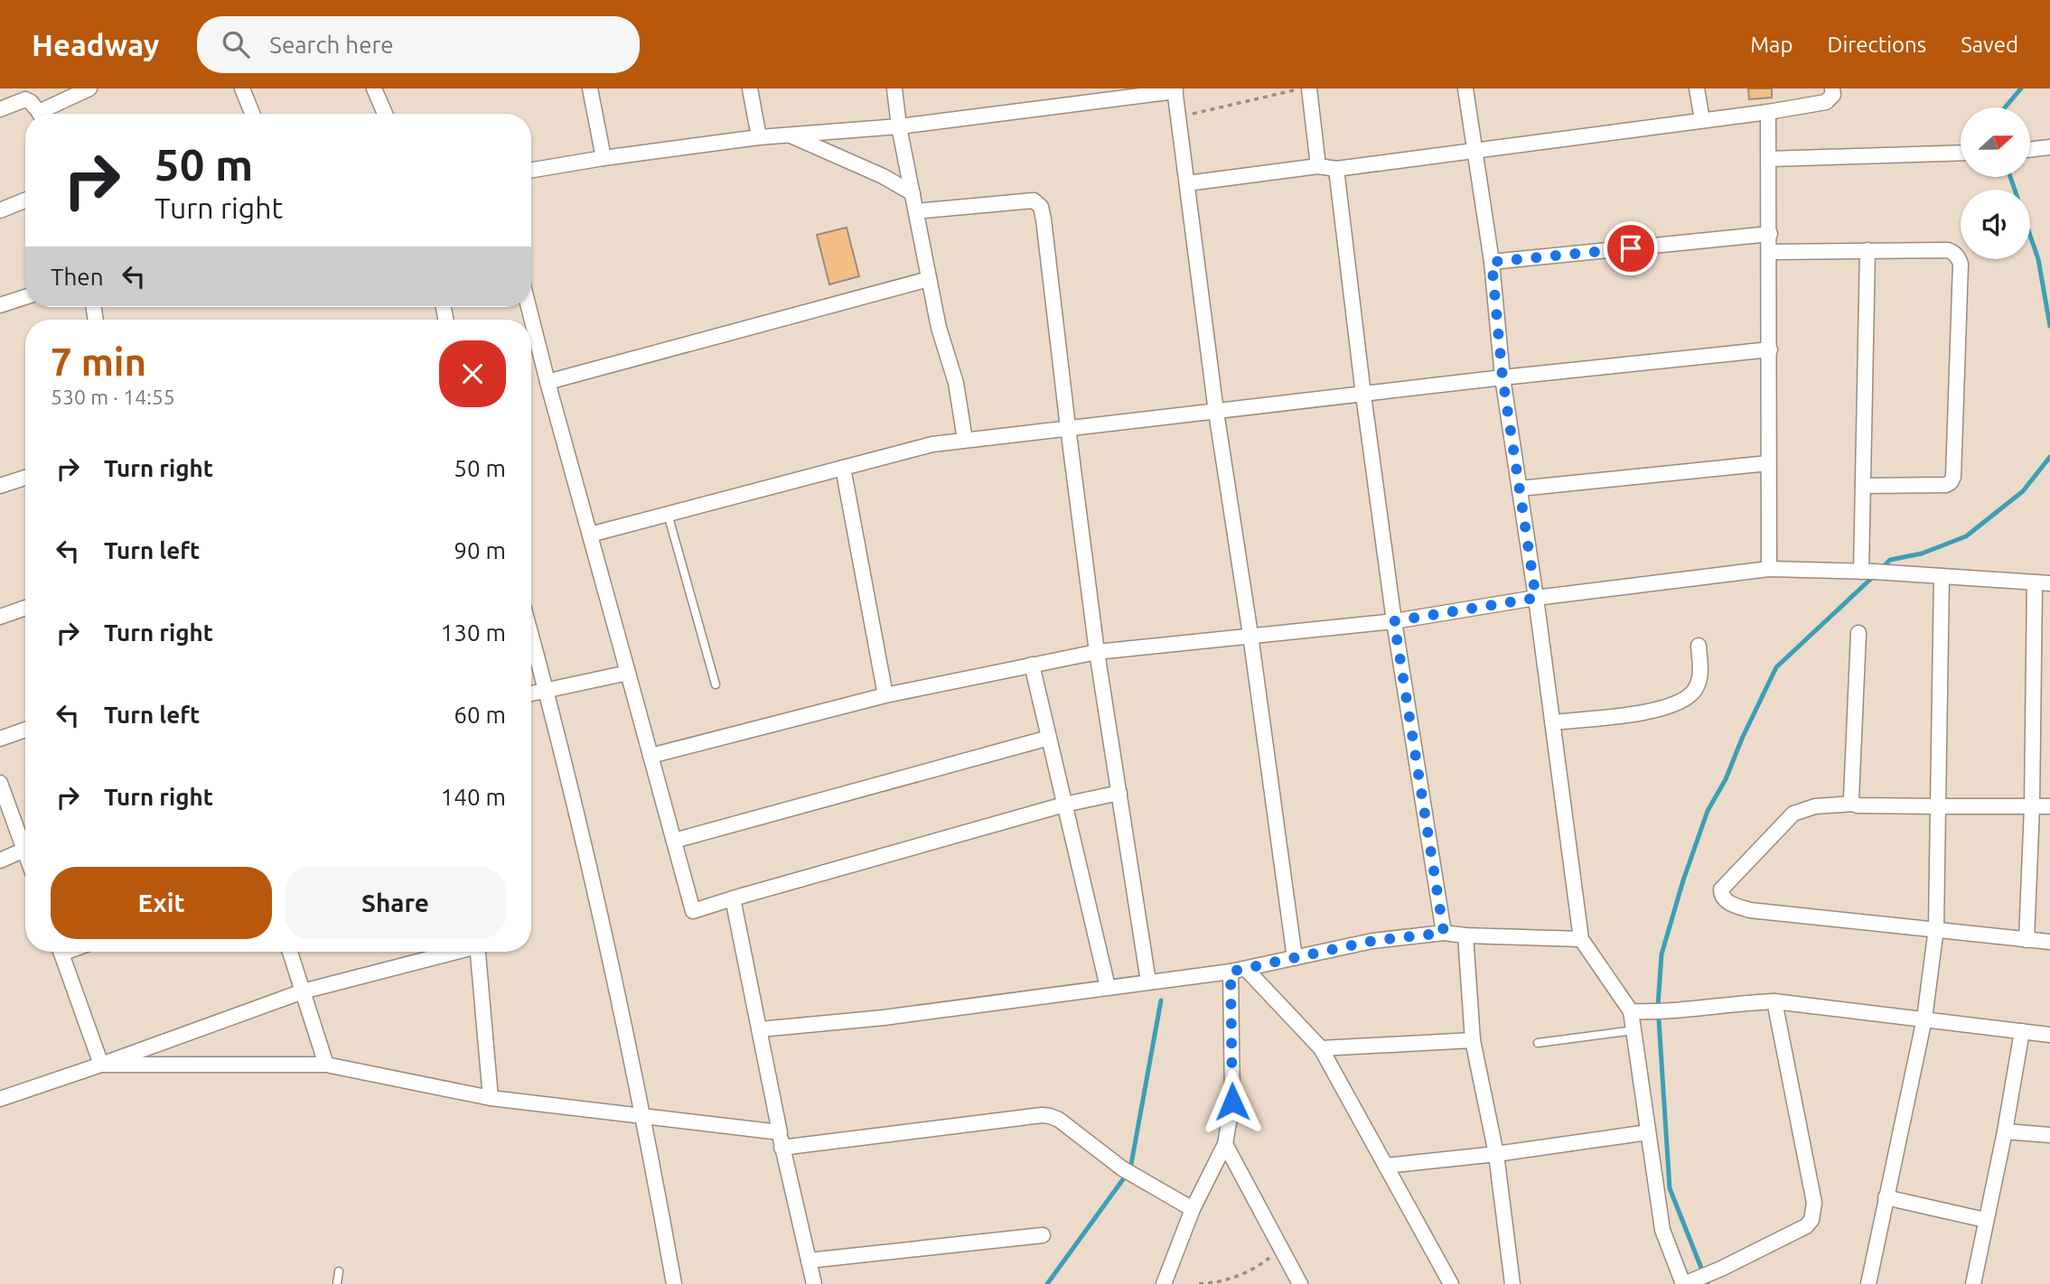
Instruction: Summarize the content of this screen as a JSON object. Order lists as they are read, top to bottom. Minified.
{"north":"right","page":{"header":"Headway","search":"Search here","nav":["Map","Directions","Saved"],"turn":["50 m","Turn right"],"then":"Then","heading":["7 min","530 m · 14:55"],"list":[{"name":"Turn right","value":"50 m"},{"name":"Turn left","value":"90 m"},{"name":"Turn right","value":"130 m"},{"name":"Turn left","value":"60 m"},{"name":"Turn right","value":"140 m"}],"buttons":["Exit","Share"]}}
